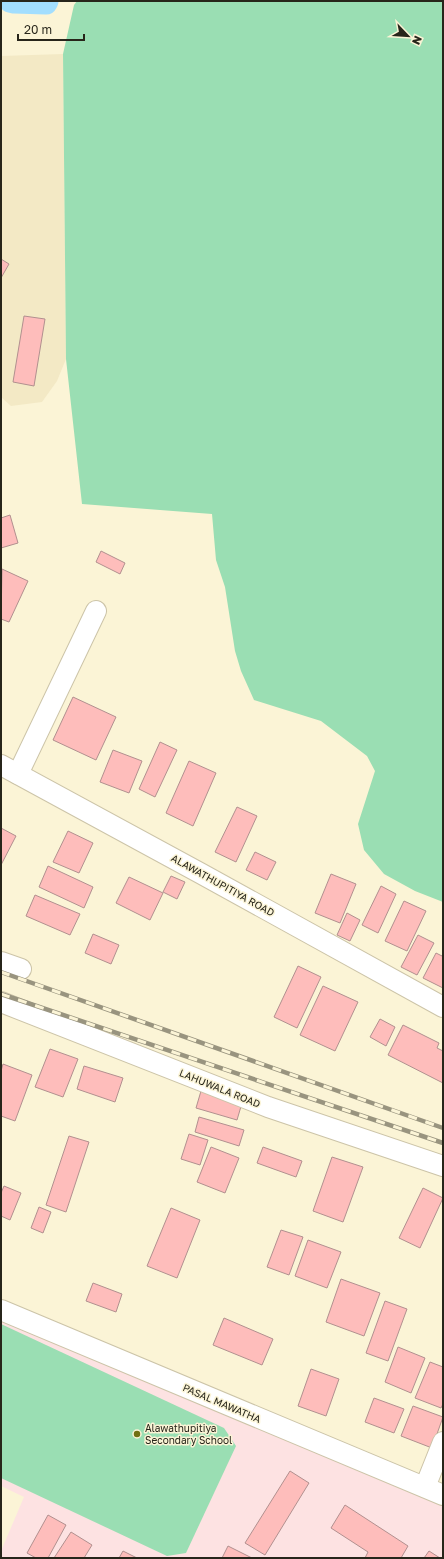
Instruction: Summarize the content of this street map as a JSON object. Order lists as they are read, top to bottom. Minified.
{"streets":{"street":["ALAWATHUPITIYA ROAD","LAHUWALA ROAD","PASAL MAWATHA"]},"places":["Alawathupitiya Secondary School"],"scale_bar":"20 m","north":"bottom right"}
